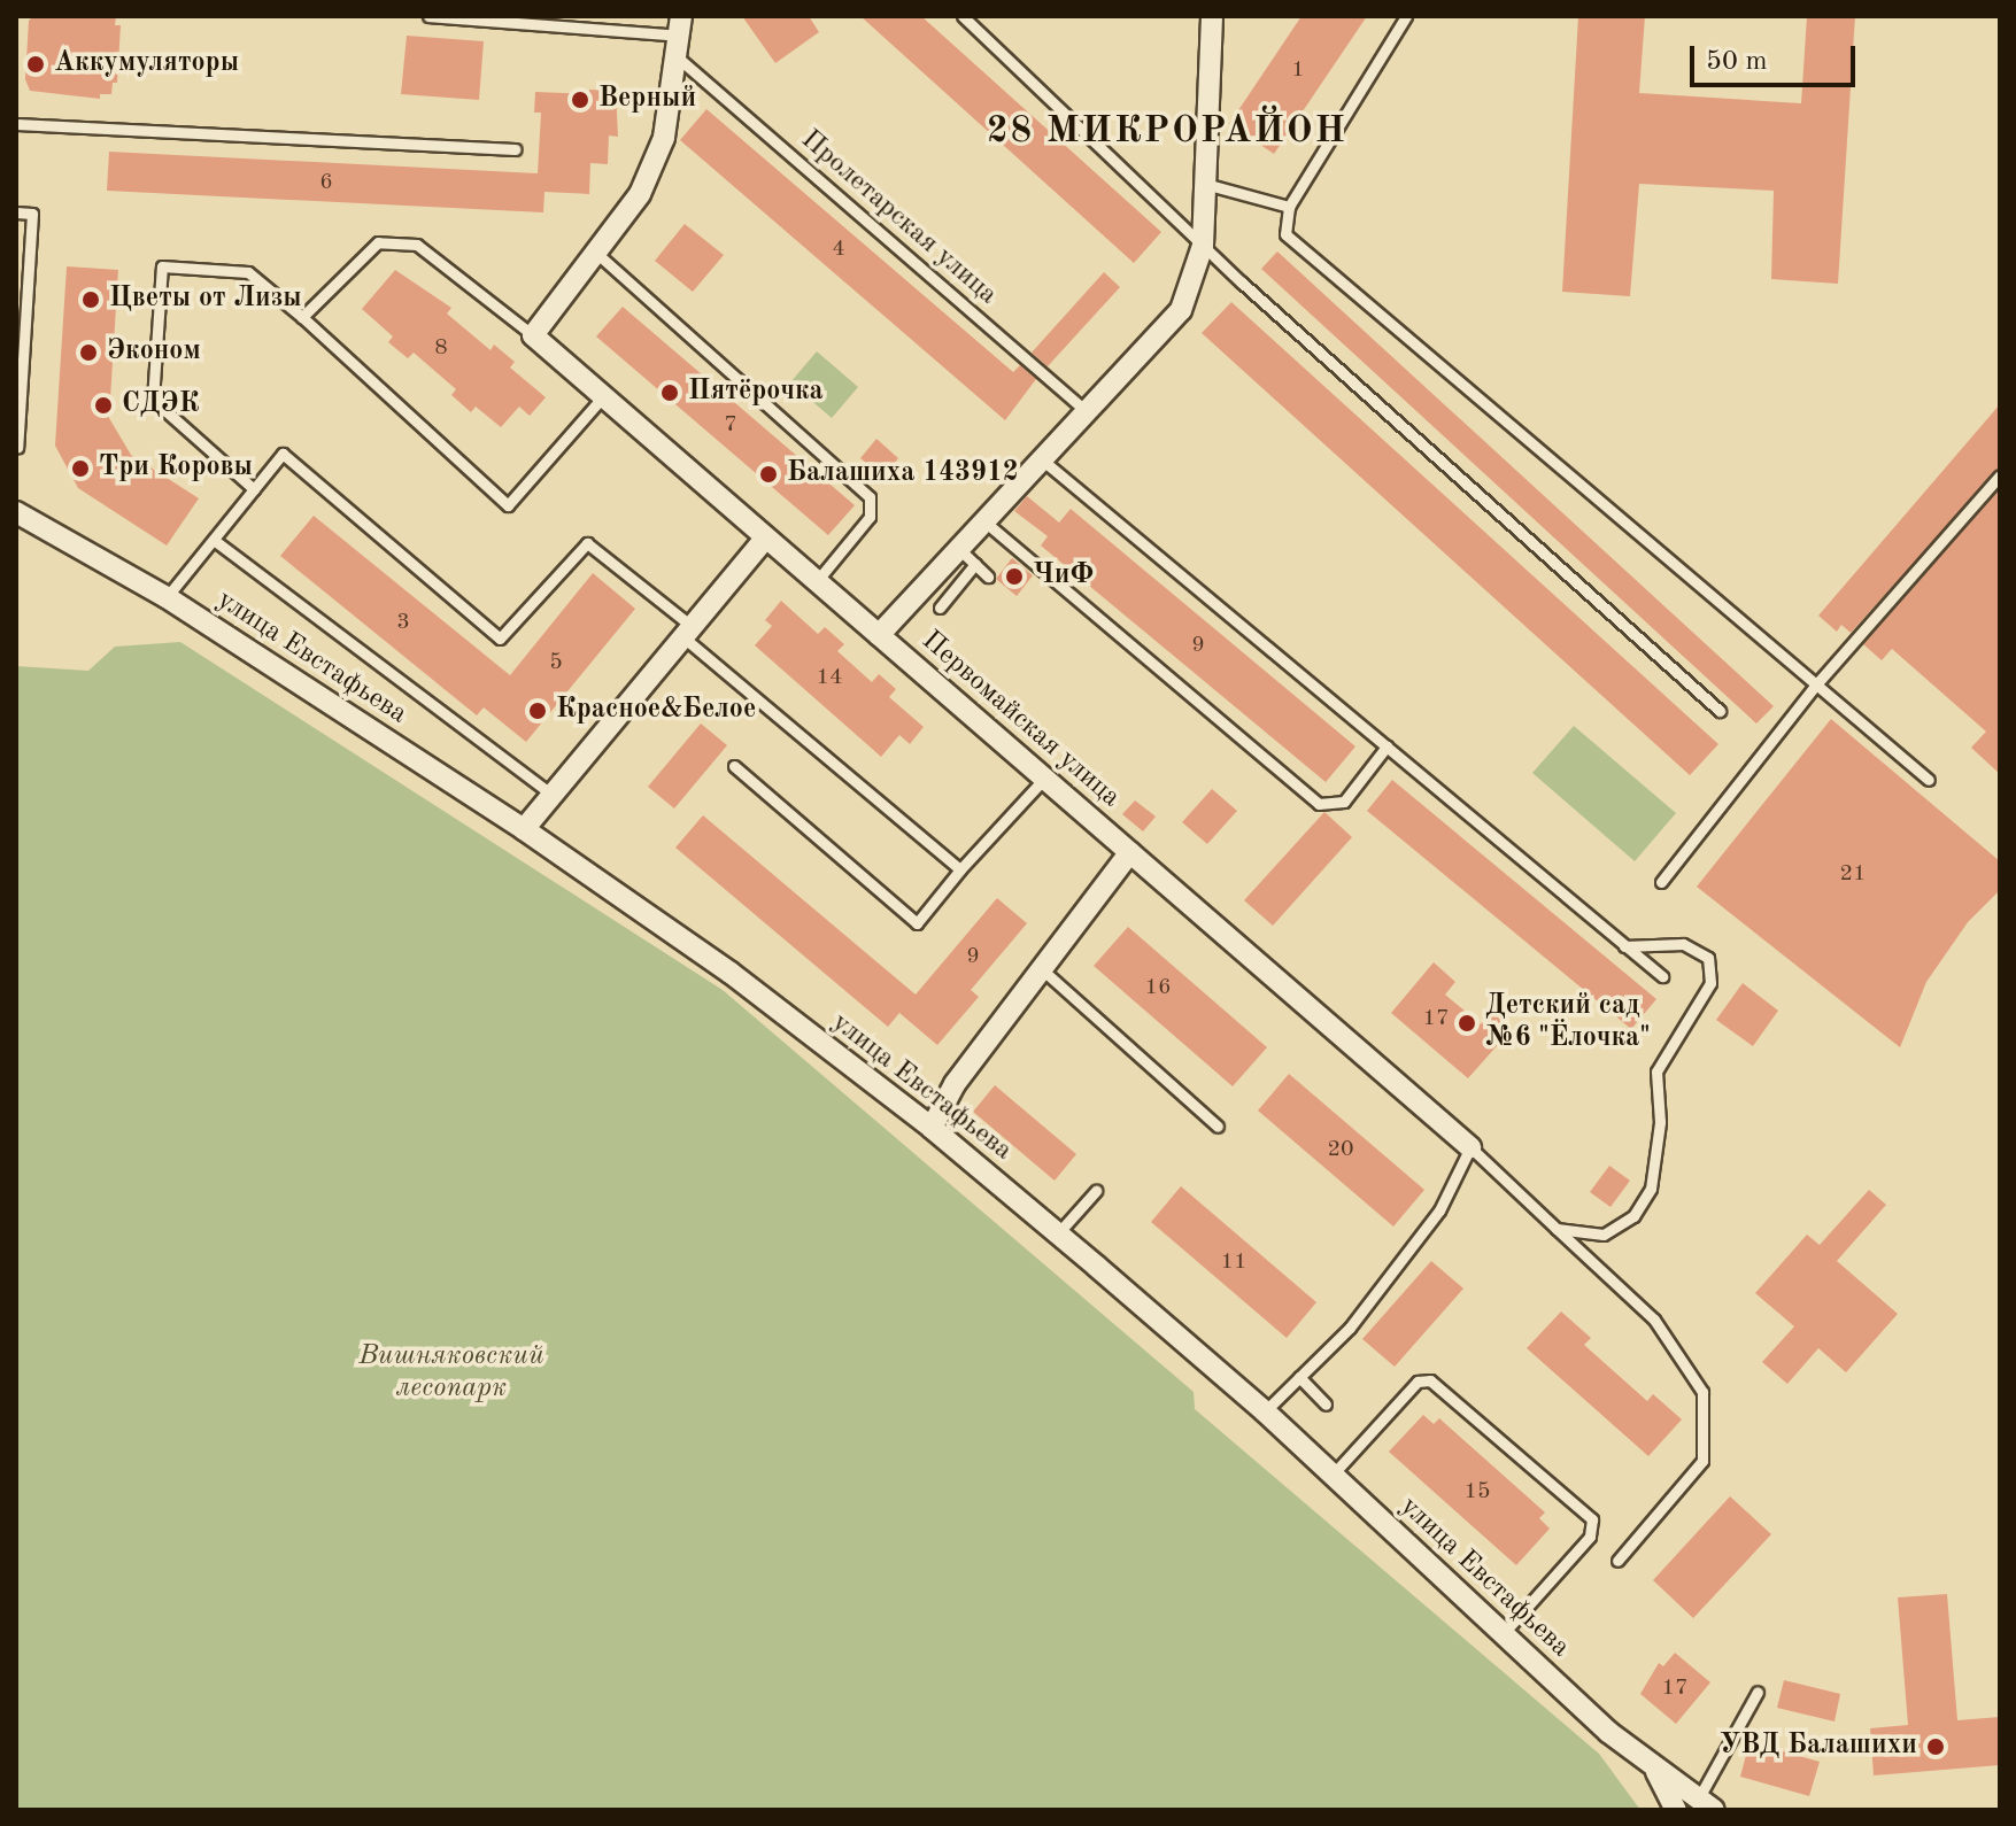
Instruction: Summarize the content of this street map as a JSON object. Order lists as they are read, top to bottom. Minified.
{"streets":{"street":["улица Евстафьева","Первомайская улица"],"lane":["Пролетарская улица"]},"districts":["28 МИКРОРАЙОН"],"parks":["Вишняковский лесопарк"],"places":["Аккумуляторы","Верный","Цветы от Лизы","Эконом","Пятёрочка","СДЭК","Три Коровы","Балашиха 143912","ЧиФ","Красное&Белое","Детский сад №6 \"Ёлочка\"","УВД Балашихи"],"house_numbers":["1","6","4","8","7","3","9","5","14","21","9","16","17","20","11","15","17"],"scale_bar":"50 m"}
